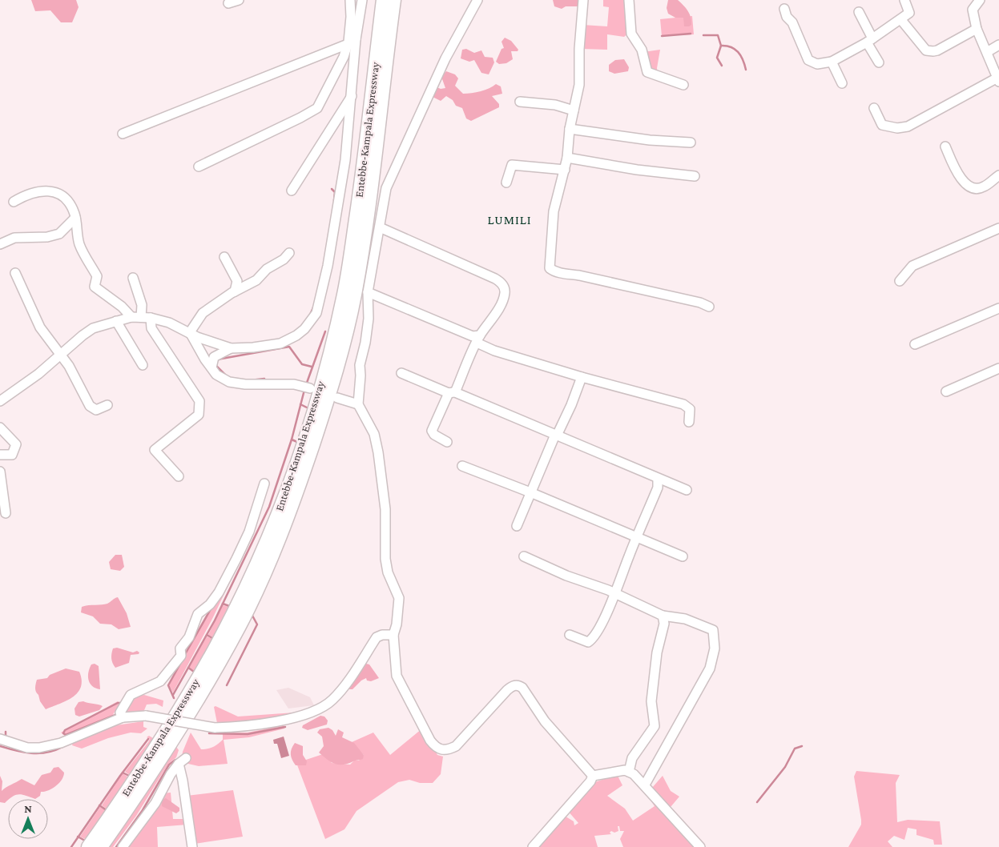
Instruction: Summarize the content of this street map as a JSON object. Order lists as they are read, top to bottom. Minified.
{"streets":{"highway":["Entebbe-Kampala Expressway"]},"districts":["LUMILI"],"north":"top"}
